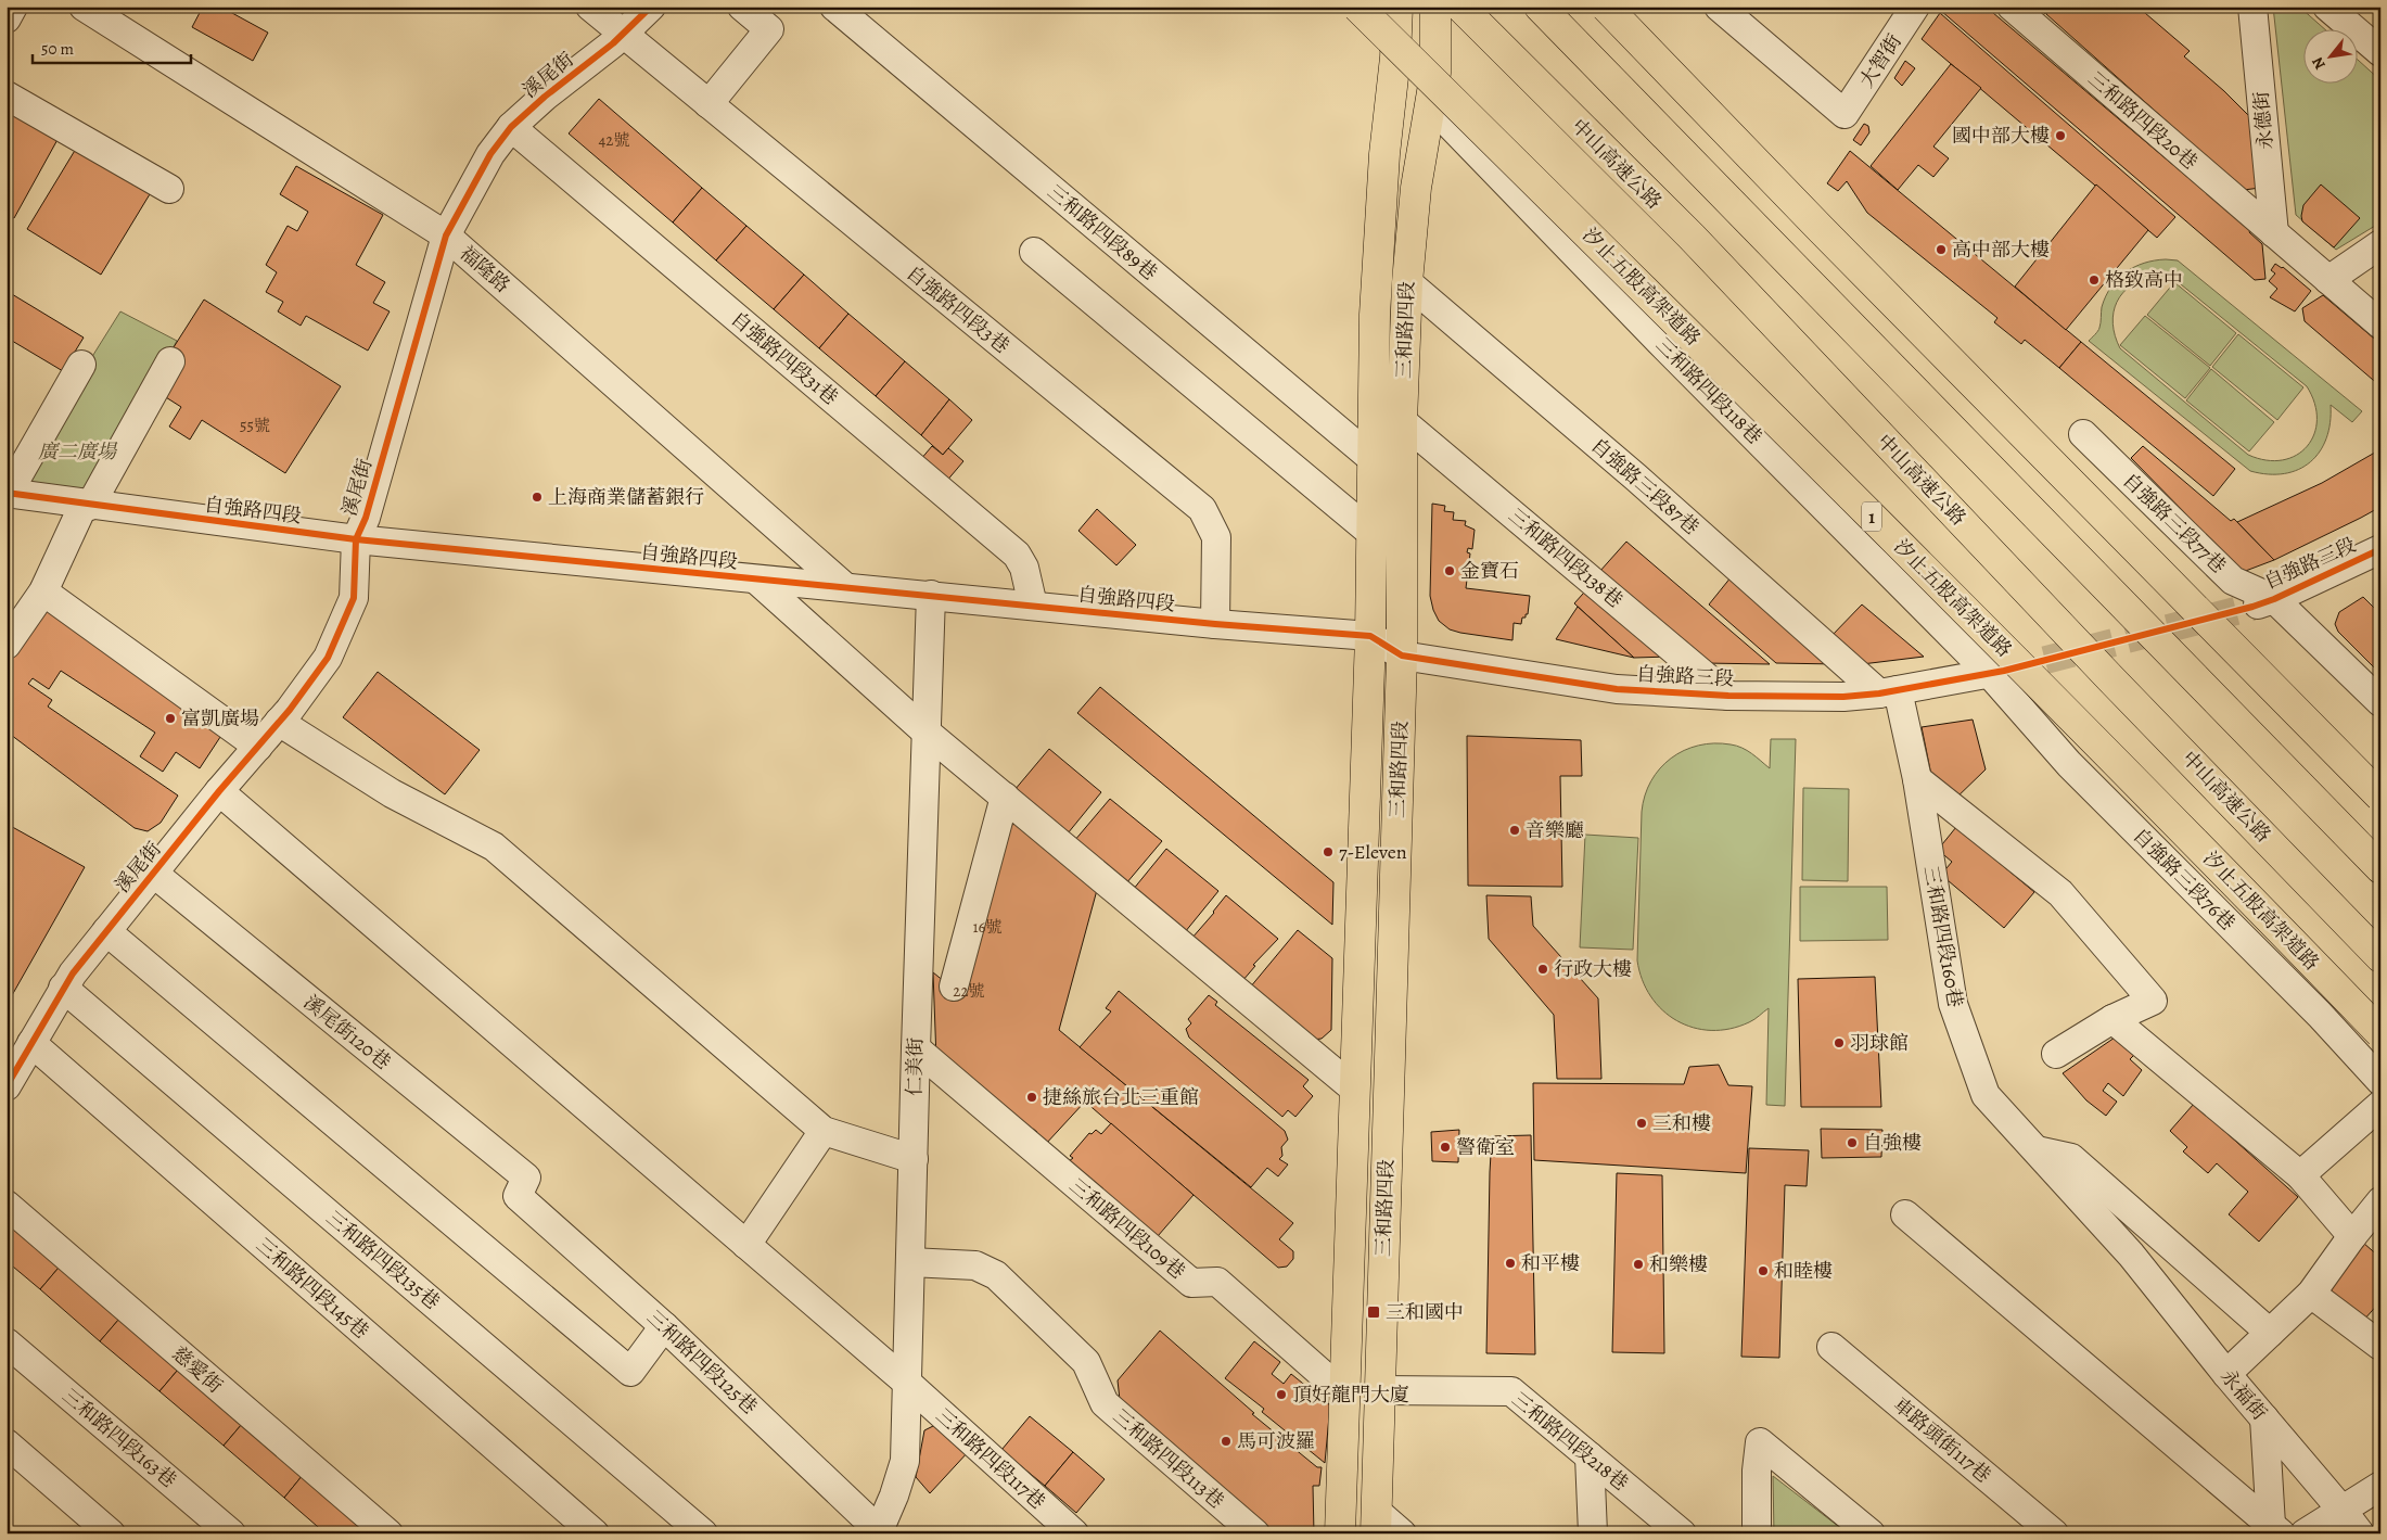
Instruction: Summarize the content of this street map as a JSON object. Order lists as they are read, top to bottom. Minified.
{"streets":{"main road":["中山高速公路","汐止五股高架道路","三和路四段","1"],"street":["大智街","溪尾街","三和路四段20巷","永德街","三和路四段89巷","福隆路","自強路四段3巷","自強路四段31巷","三和路四段118巷","自強路三段87巷","自強路四段","自強路三段77巷","三和路四段138巷","自強路三段","自強路三段76巷","三和路四段160巷","溪尾街120巷","仁美街","三和路四段109巷","三和路四段135巷","三和路四段145巷","三和路四段125巷","慈愛街","永福街","三和路四段163巷","車路頭街117巷","三和路四段218巷","三和路四段117巷","三和路四段113巷"]},"crossings":[["溪尾街","福隆路"],["溪尾街","自強路四段3巷"],["溪尾街","自強路四段31巷"],["溪尾街","自強路四段"],["溪尾街","溪尾街120巷"],["溪尾街","三和路四段135巷"],["溪尾街","三和路四段145巷"],["溪尾街","三和路四段117巷"],["三和路四段20巷","永德街"],["三和路四段89巷","三和路四段"],["福隆路","自強路四段"],["自強路四段3巷","自強路四段"],["三和路四段","三和路四段118巷"],["三和路四段","自強路三段87巷"],["三和路四段","自強路四段"],["三和路四段","三和路四段138巷"],["三和路四段","自強路三段"],["三和路四段","三和路四段109巷"],["三和路四段","三和路四段218巷"],["自強路四段31巷","自強路四段"],["三和路四段118巷","自強路三段"],["三和路四段118巷","自強路三段76巷"],["自強路三段87巷","自強路三段"],["自強路三段87巷","三和路四段160巷"],["自強路四段","自強路三段"],["自強路四段","仁美街"],["自強路三段77巷","自強路三段"],["三和路四段138巷","自強路三段"],["自強路三段","自強路三段76巷"],["自強路三段","三和路四段160巷"],["三和路四段160巷","永福街"],["溪尾街120巷","三和路四段125巷"],["仁美街","三和路四段109巷"],["仁美街","三和路四段125巷"],["仁美街","三和路四段117巷"],["仁美街","三和路四段113巷"]],"parks":["廣二廣場"],"places":{"other":["國中部大樓","高中部大樓","格致高中","上海商業儲蓄銀行","金寶石","富凱廣場","音樂廳","7-Eleven","行政大樓","羽球館","捷絲旅台北三重館","三和樓","自強樓","警衛室","和平樓","和樂樓","和睦樓","頂好龍門大廈","馬可波羅"],"transit":["三和國中"]},"house_numbers":["42號","55號","16號","22號"],"scale_bar":"50 m","north":"bottom left"}
